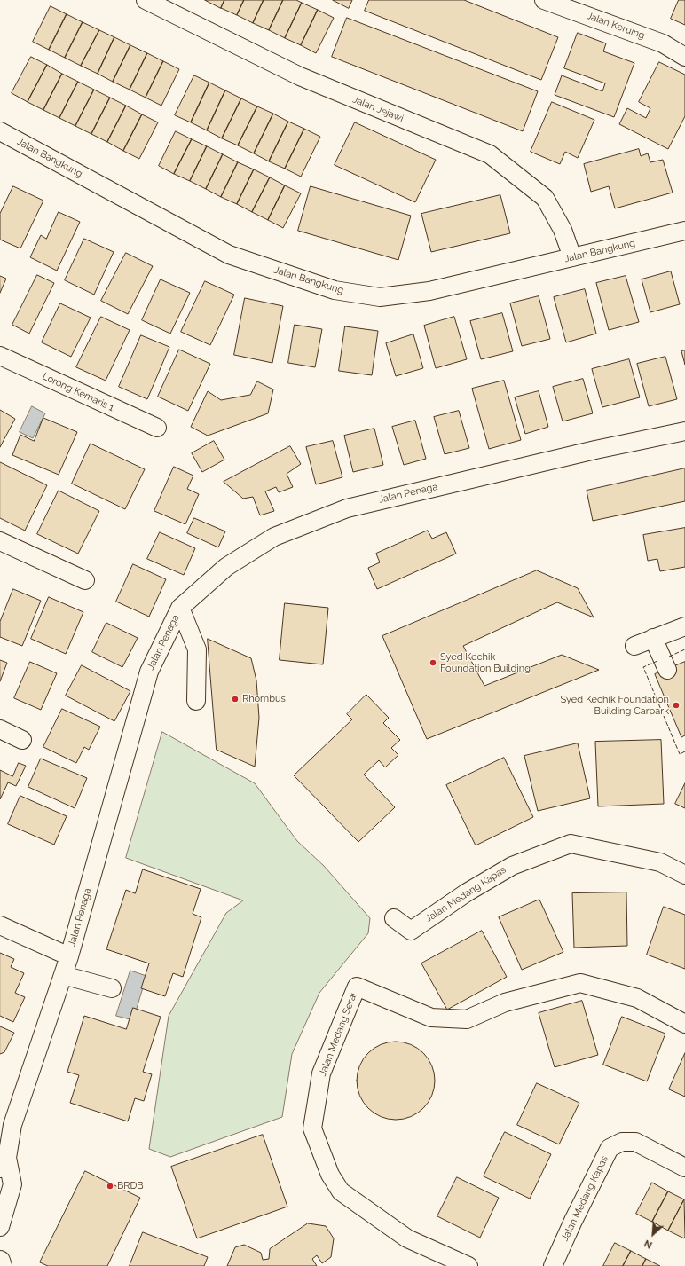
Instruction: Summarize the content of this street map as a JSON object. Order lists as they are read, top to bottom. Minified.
{"streets":{"street":["Jalan Keruing","Jalan Jejawi","Jalan Bangkung","Lorong Kemaris 1","Jalan Penaga","Jalan Medang Kapas","Jalan Medang Serai"]},"crossings":[["Jalan Jejawi","Jalan Bangkung"]],"places":["Syed Kechik Foundation Building","Rhombus","Syed Kechik Foundation Building Carpark","BRDB"],"north":"bottom left"}
